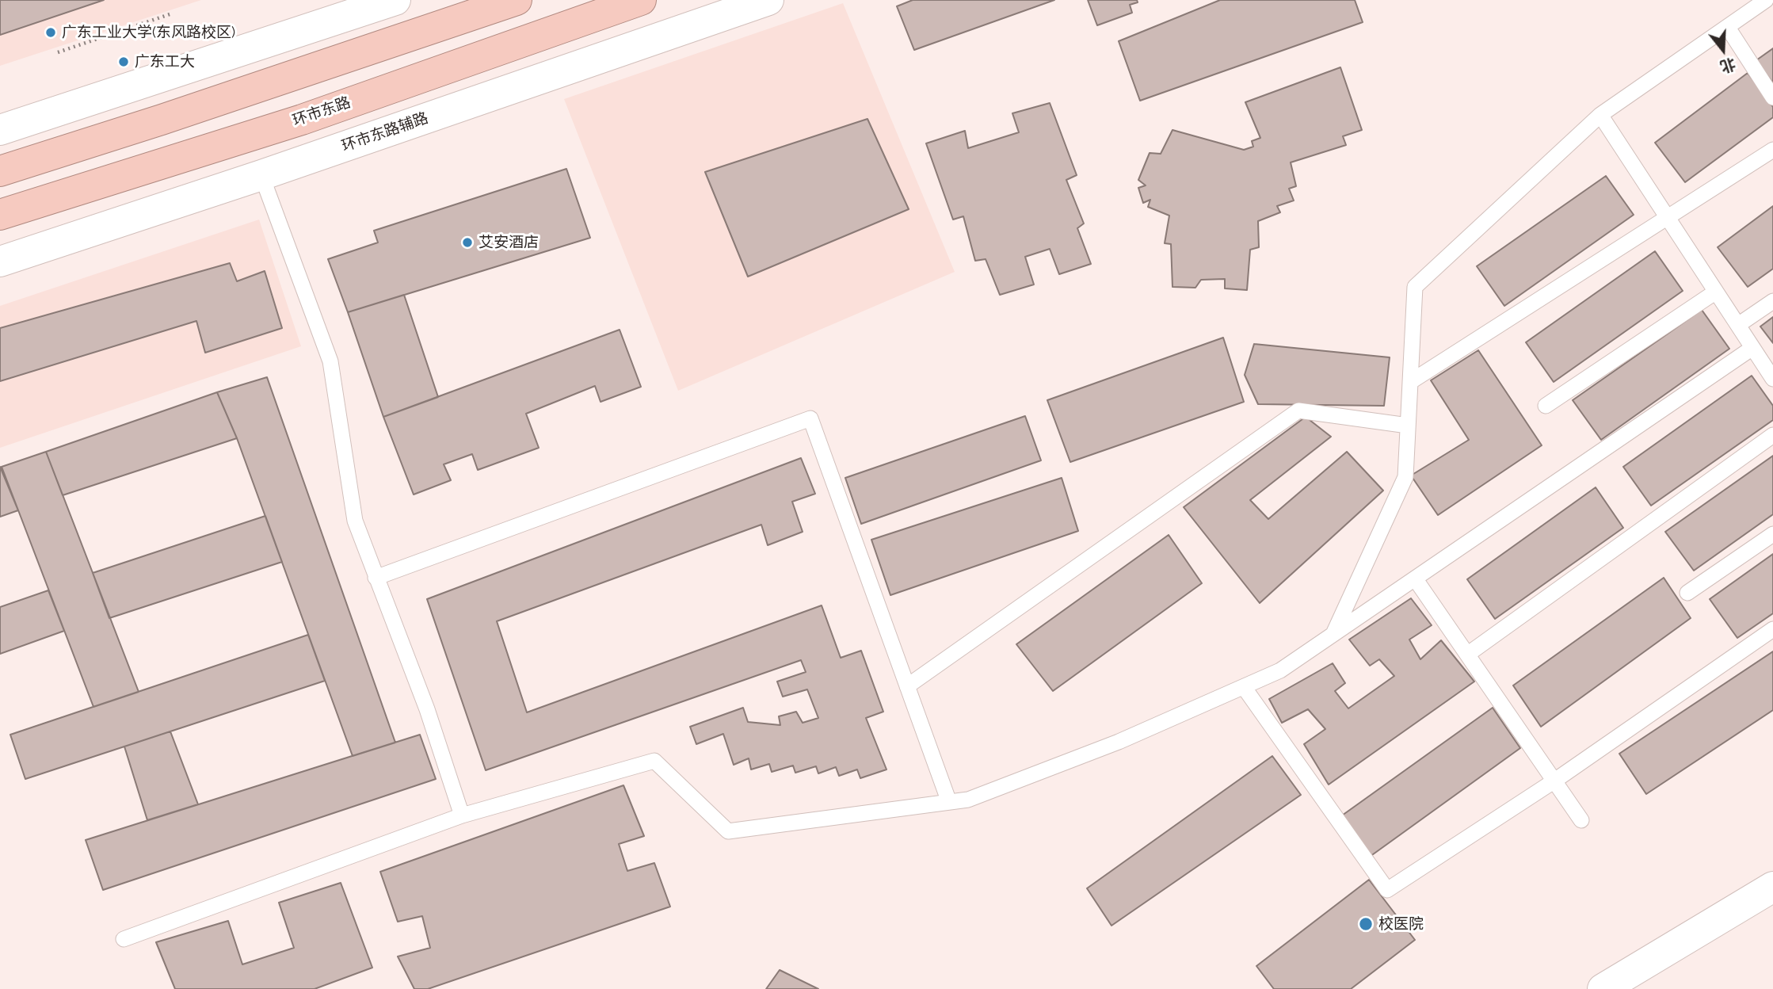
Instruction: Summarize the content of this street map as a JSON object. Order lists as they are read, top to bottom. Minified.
{"streets":{"highway":["环市东路"],"main road":["环市东路辅路"]},"places":["广东工业大学(东风路校区)","广东工大","艾安酒店","校医院"],"north":"bottom"}
